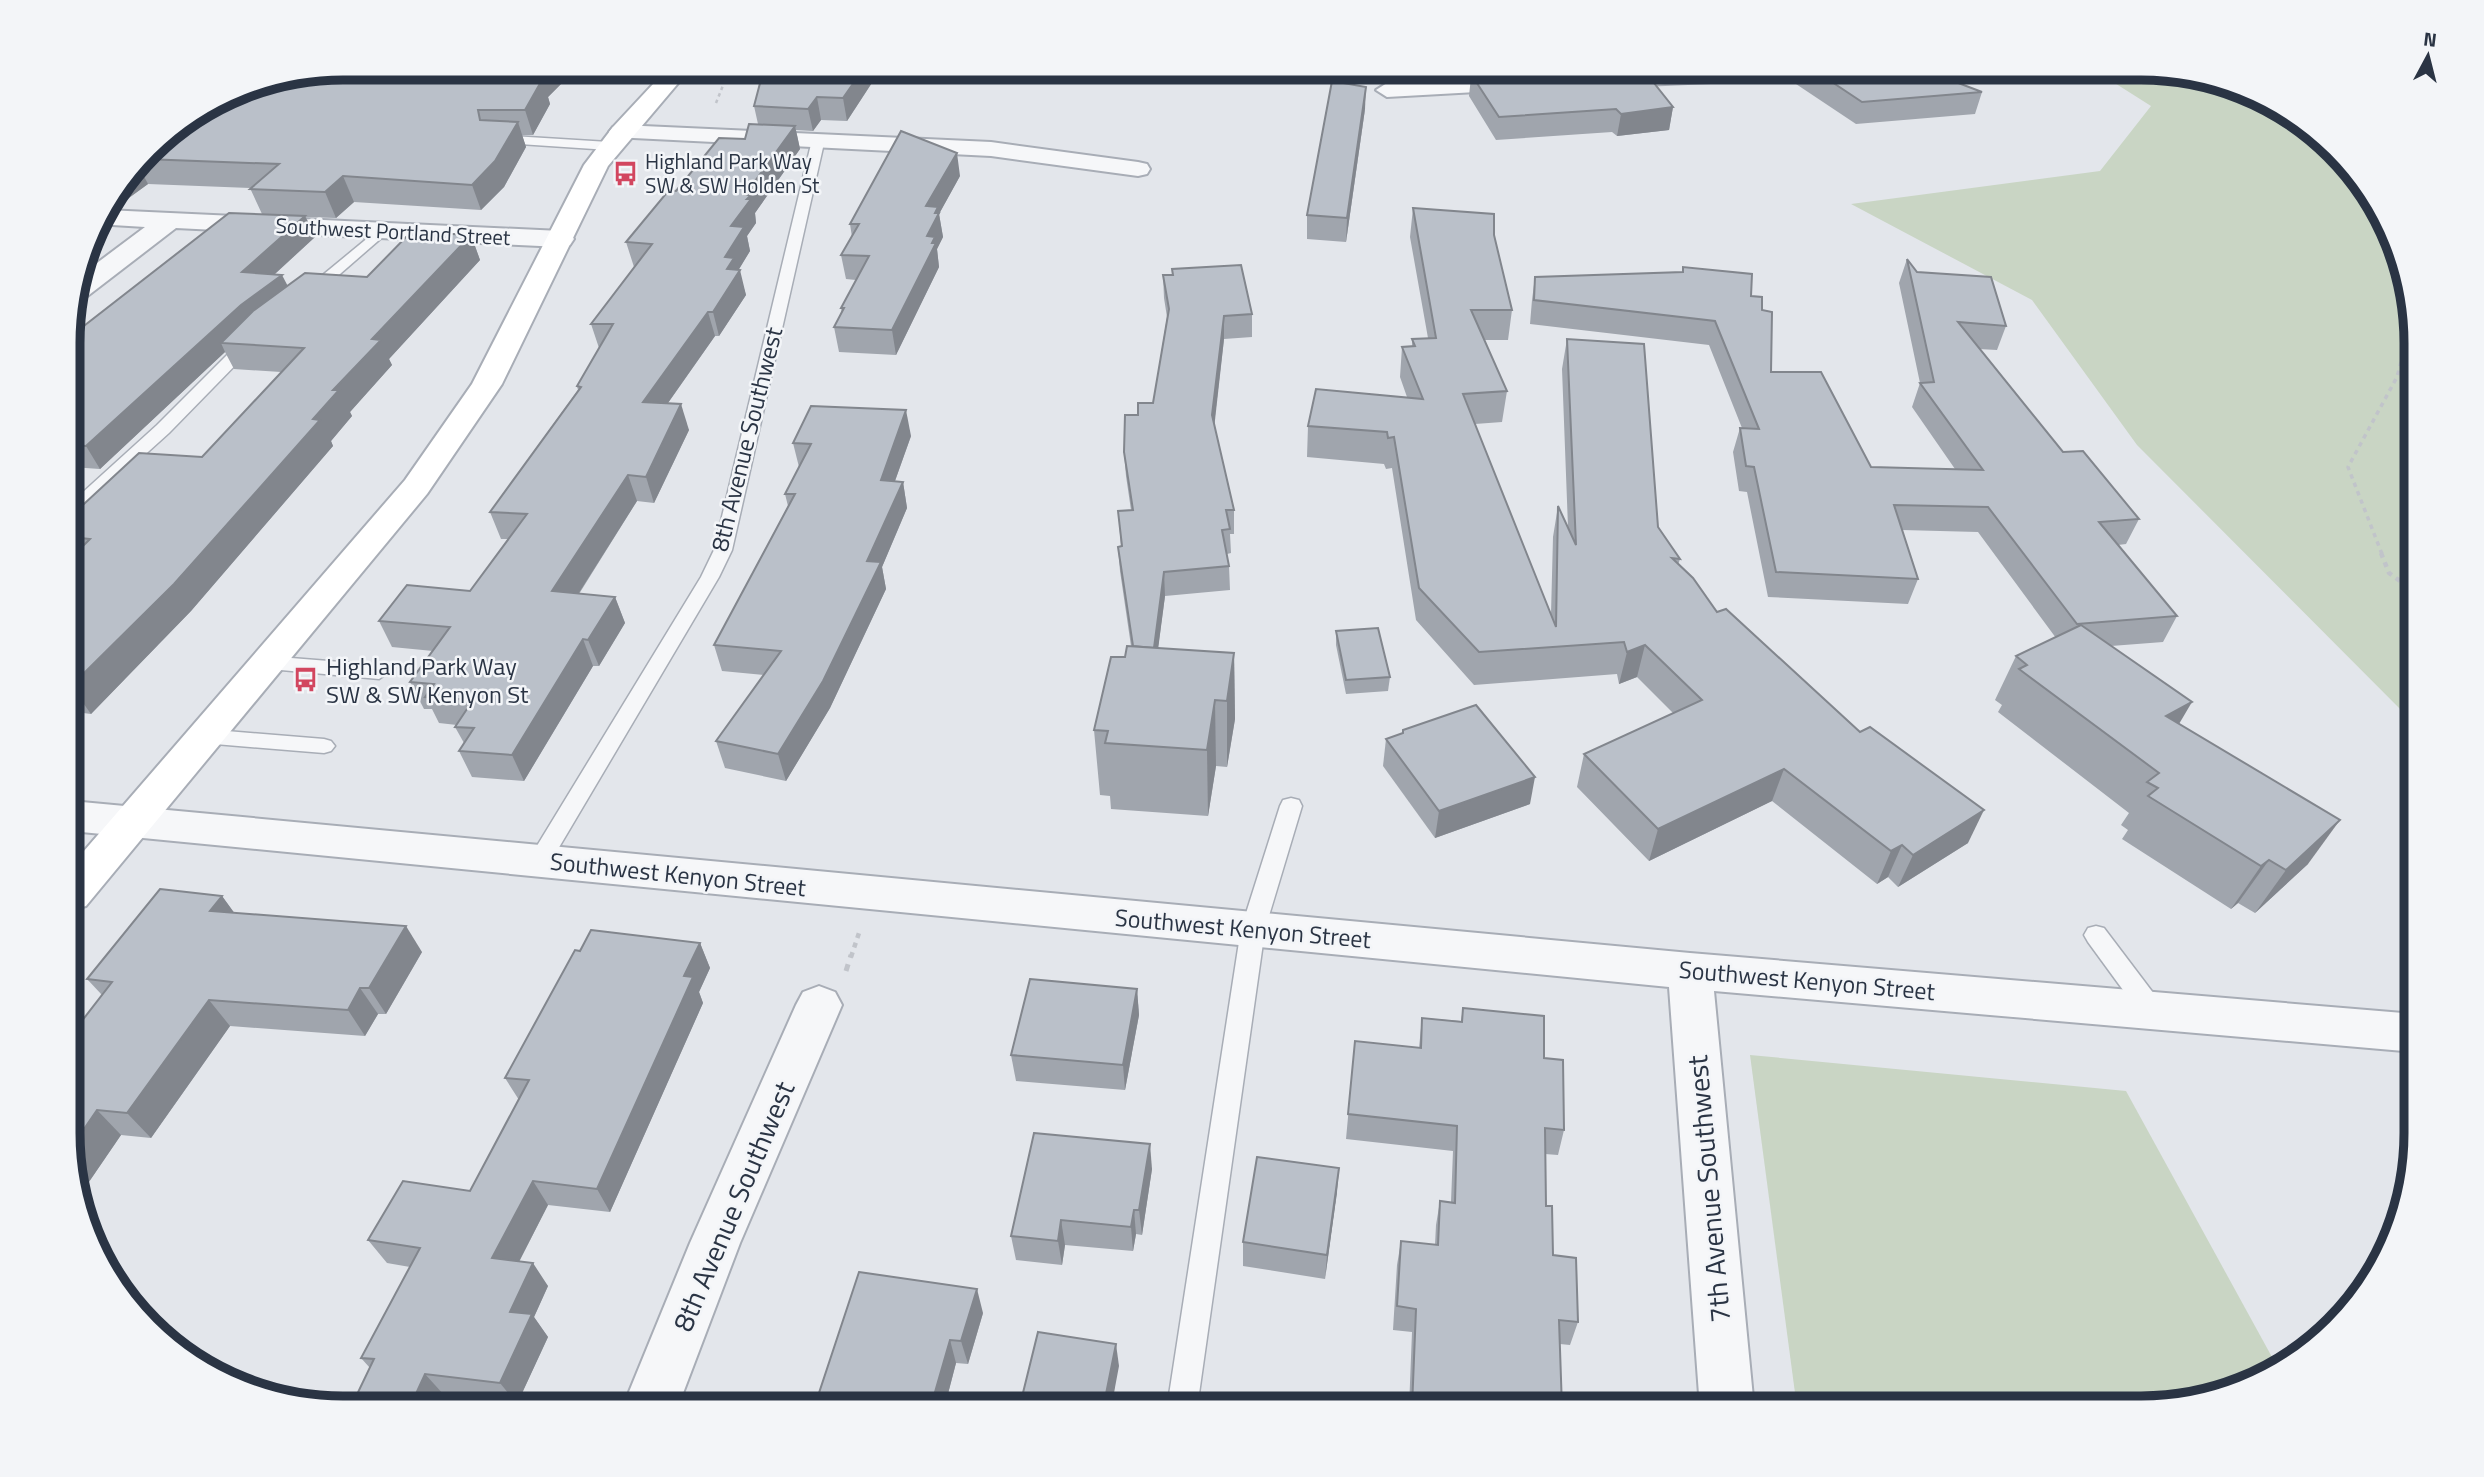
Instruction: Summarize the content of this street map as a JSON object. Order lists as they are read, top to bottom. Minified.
{"streets":{"street":["Southwest Portland Street","8th Avenue Southwest","Southwest Kenyon Street","7th Avenue Southwest"]},"crossings":[["8th Avenue Southwest","Southwest Kenyon Street"],["Southwest Kenyon Street","7th Avenue Southwest"]],"places":{"bus stop":["Highland Park Way SW & SW Holden St","Highland Park Way SW & SW Kenyon St"]},"north":"top"}
